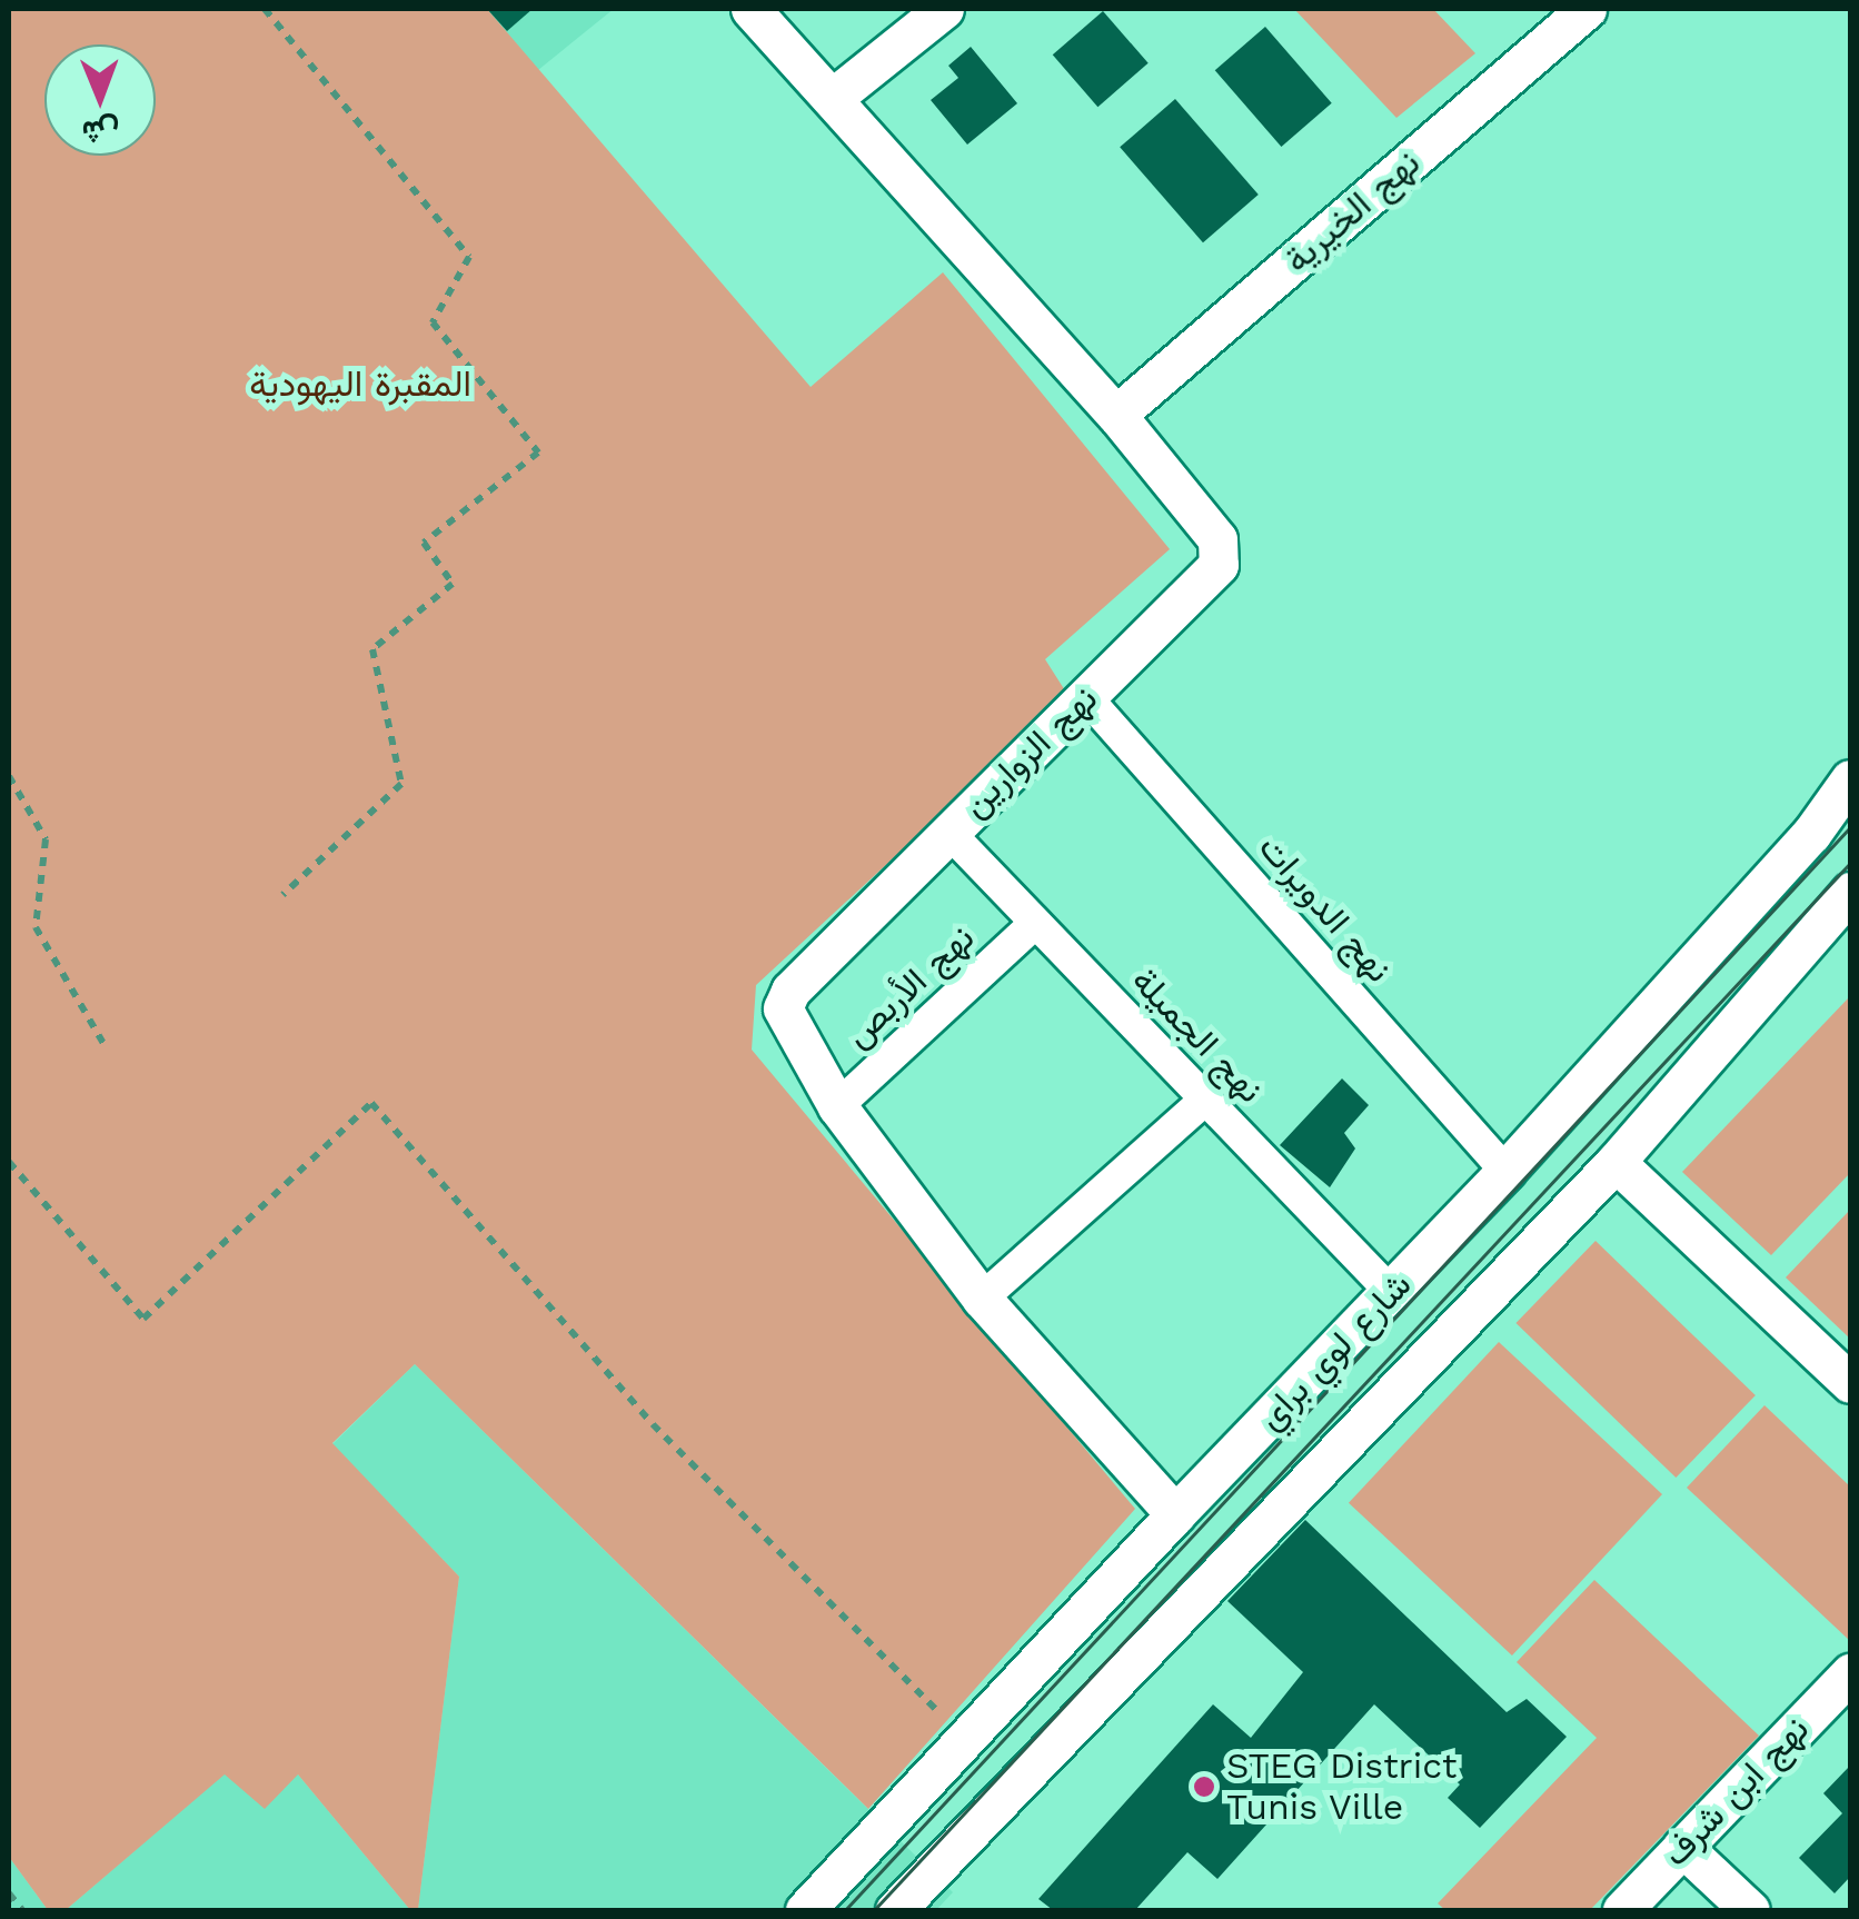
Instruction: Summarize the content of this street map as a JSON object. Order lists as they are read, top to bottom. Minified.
{"streets":{"street":["نهج الخيرية","نهج الزوارين","نهج الدويرات","نهج الأربص","نهج الجميلة","شارع لوي براي","نهج ابن شرف"]},"crossings":[["نهج الخيرية","نهج الزوارين"],["نهج الزوارين","نهج الدويرات"],["نهج الزوارين","نهج الأربص"],["نهج الزوارين","نهج الجميلة"],["نهج الزوارين","شارع لوي براي"],["نهج الدويرات","شارع لوي براي"],["نهج الأربص","نهج الجميلة"],["نهج الجميلة","شارع لوي براي"]],"parks":["المقبرة اليهودية"],"places":["STEG District Tunis Ville"],"north":"bottom"}
